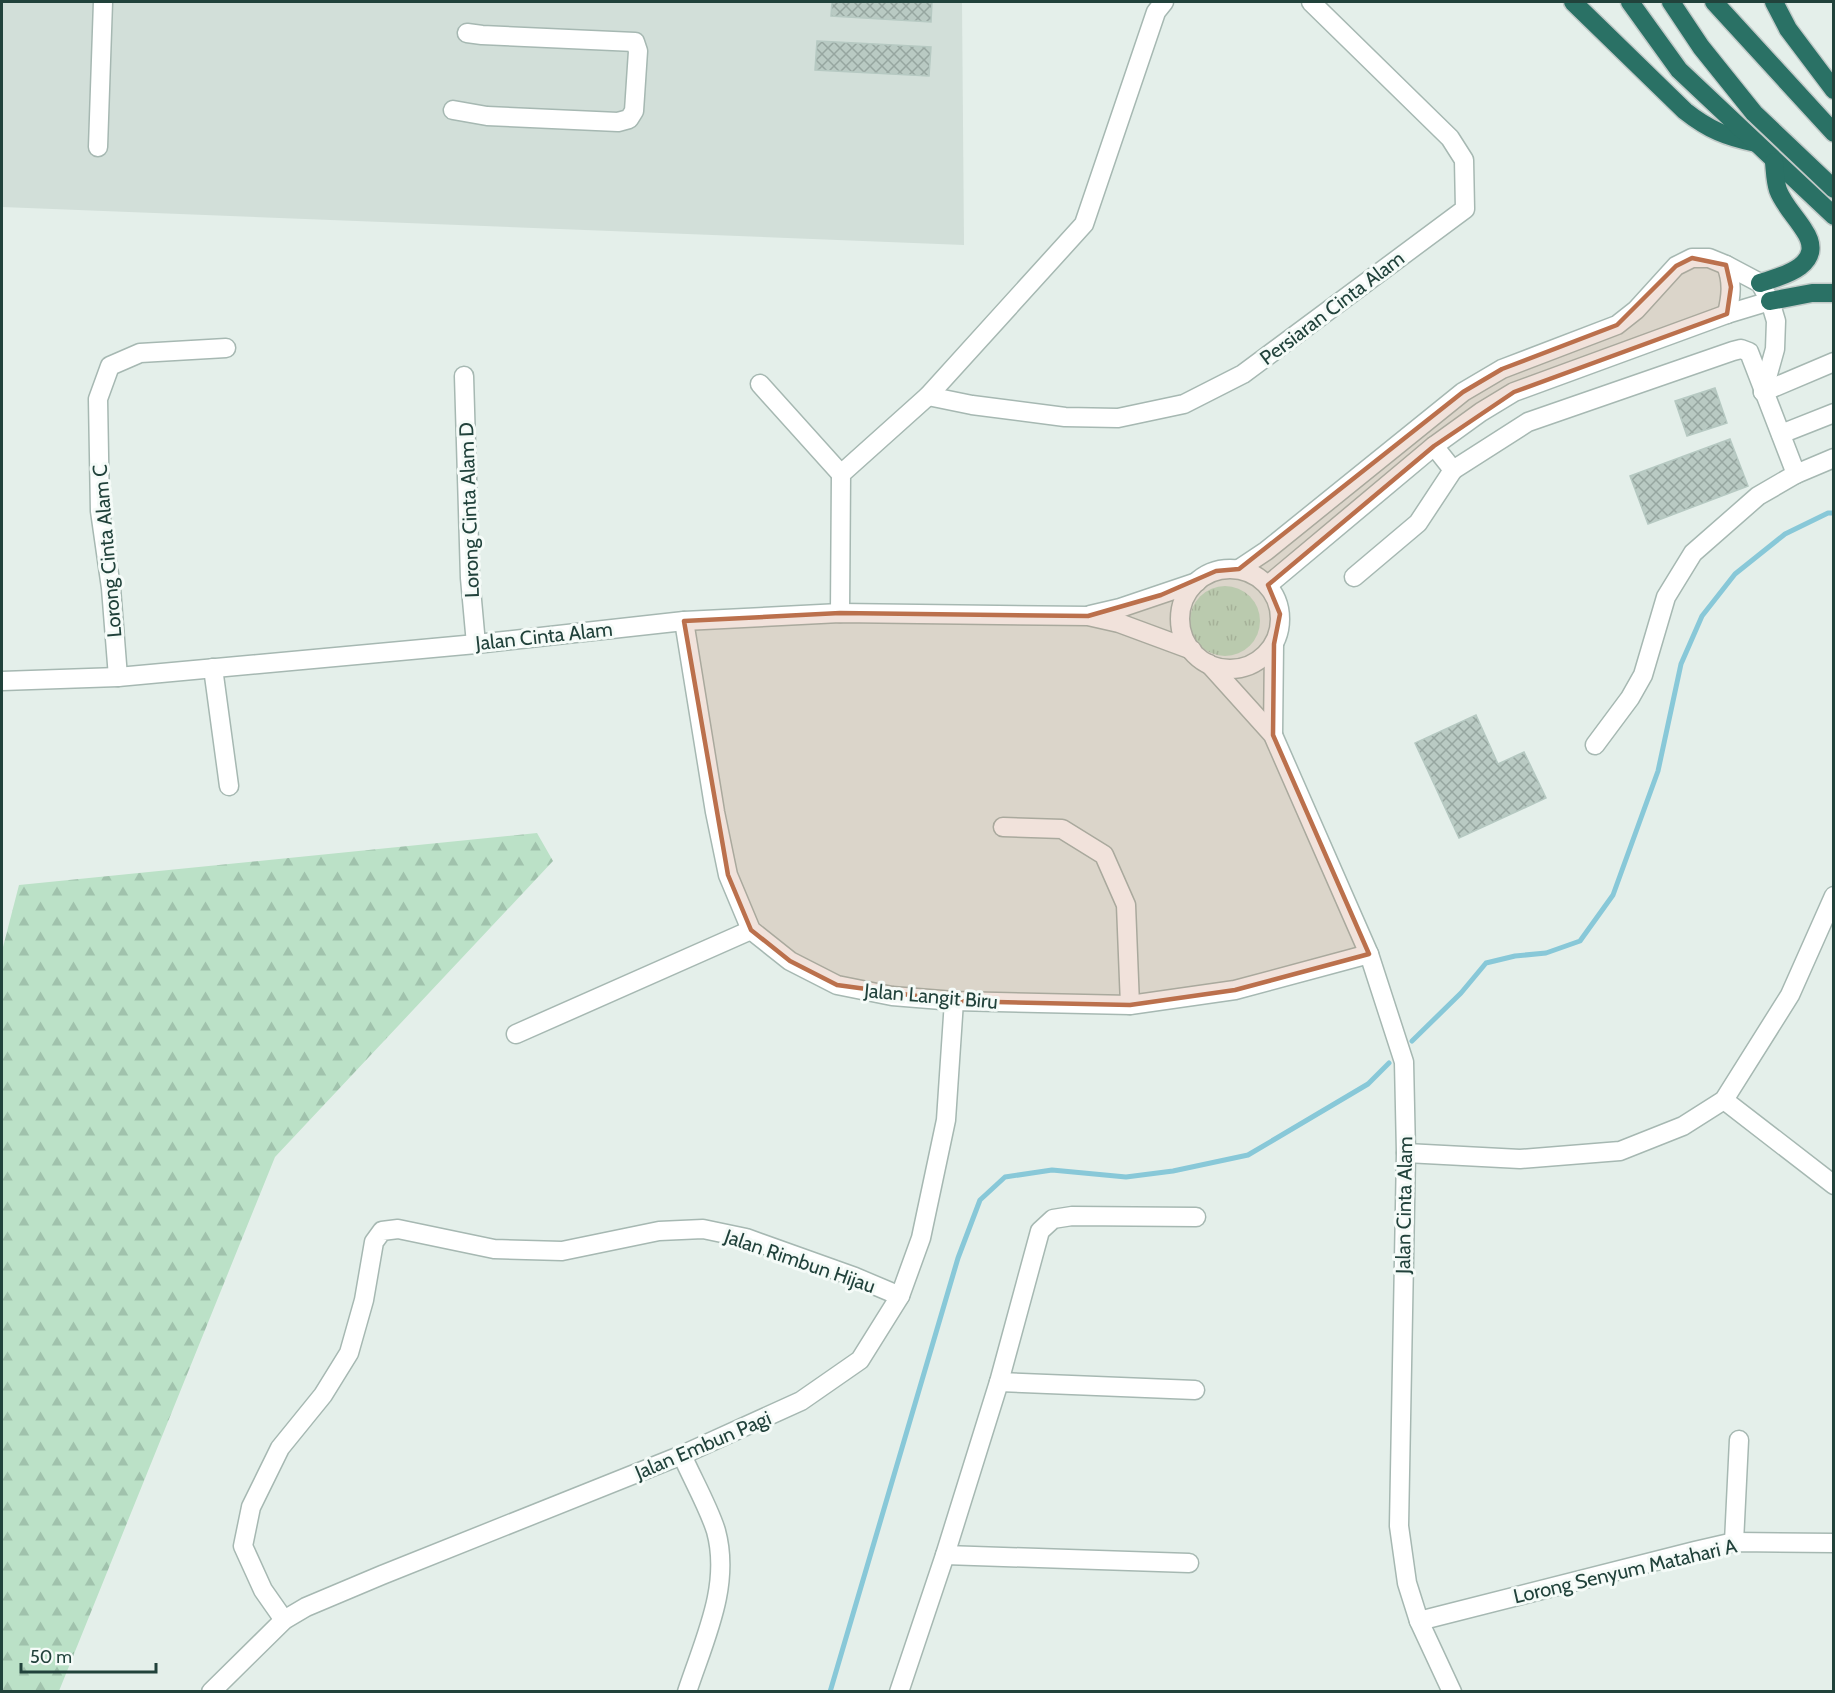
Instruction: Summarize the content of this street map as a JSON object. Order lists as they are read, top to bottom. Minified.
{"streets":{"street":["Persiaran Cinta Alam","Lorong Cinta Alam D","Lorong Cinta Alam C","Jalan Cinta Alam","Jalan Langit Biru","Jalan Rimbun Hijau","Jalan Embun Pagi","Lorong Senyum Matahari A"]},"crossings":[["Lorong Cinta Alam D","Jalan Cinta Alam"],["Lorong Cinta Alam C","Jalan Cinta Alam"],["Jalan Cinta Alam","Jalan Langit Biru"],["Jalan Cinta Alam","Lorong Senyum Matahari A"],["Jalan Langit Biru","Jalan Embun Pagi"],["Jalan Rimbun Hijau","Jalan Embun Pagi"]],"scale_bar":"50 m"}
